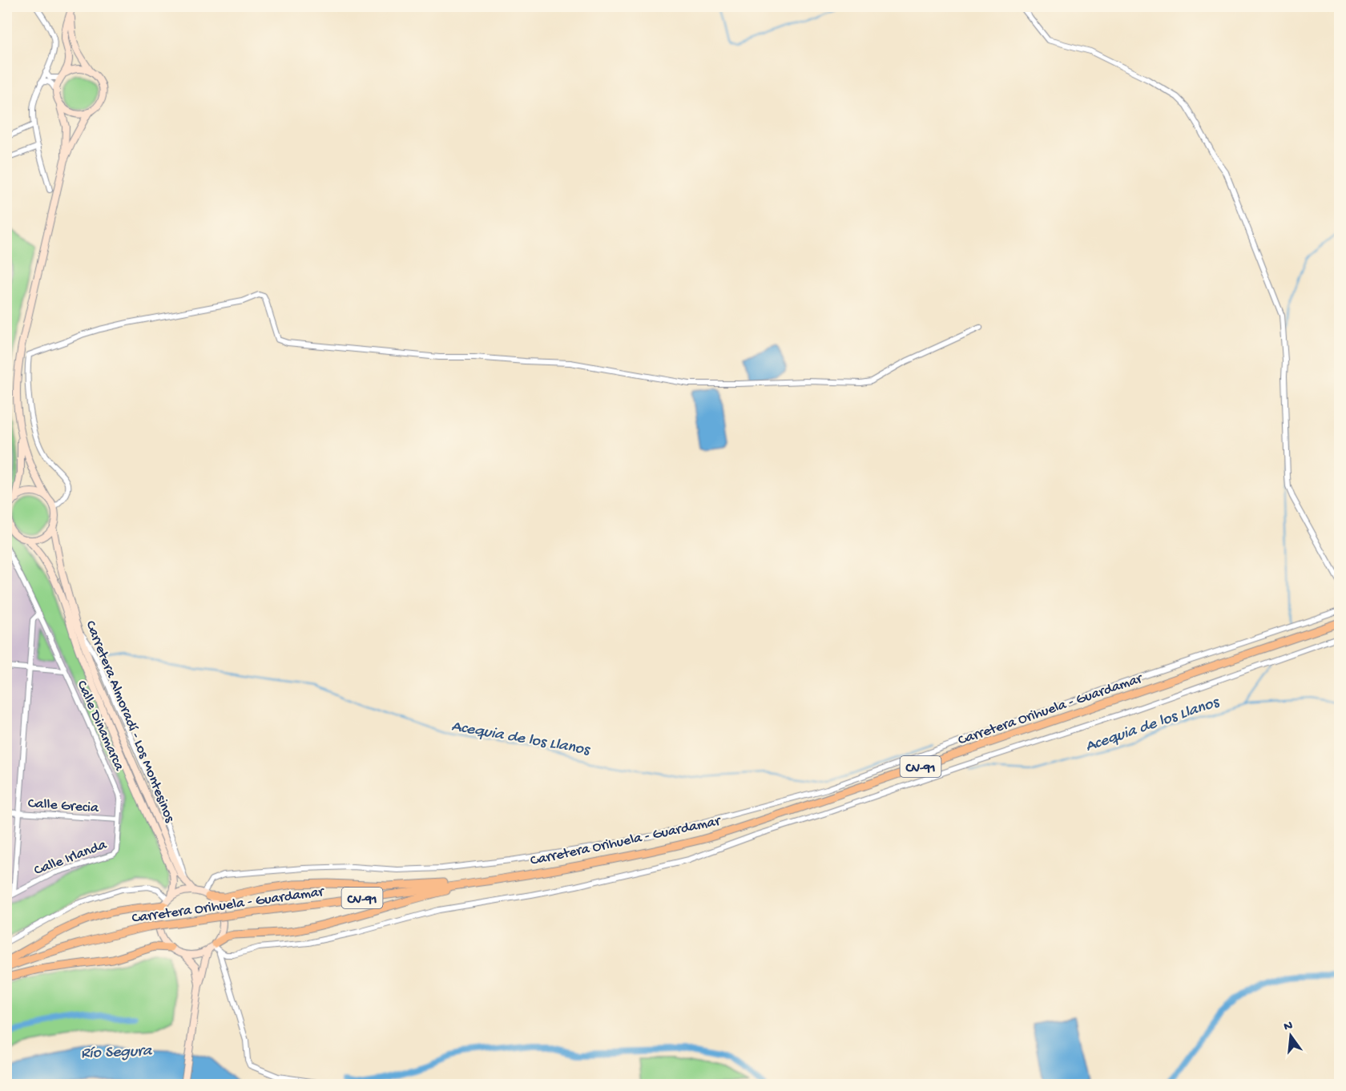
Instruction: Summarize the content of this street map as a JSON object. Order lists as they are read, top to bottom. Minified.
{"streets":{"main road":["Carretera Orihuela - Guardamar","Carretera Almoradí - Los Montesinos","CV-91"],"street":["Calle Dinamarca","Calle Grecia","Calle Irlanda"]},"crossings":[["Calle Dinamarca","Calle Grecia"],["Calle Dinamarca","Calle Irlanda"]],"water":["Acequia de los Llanos","Río Segura"],"north":"top"}
